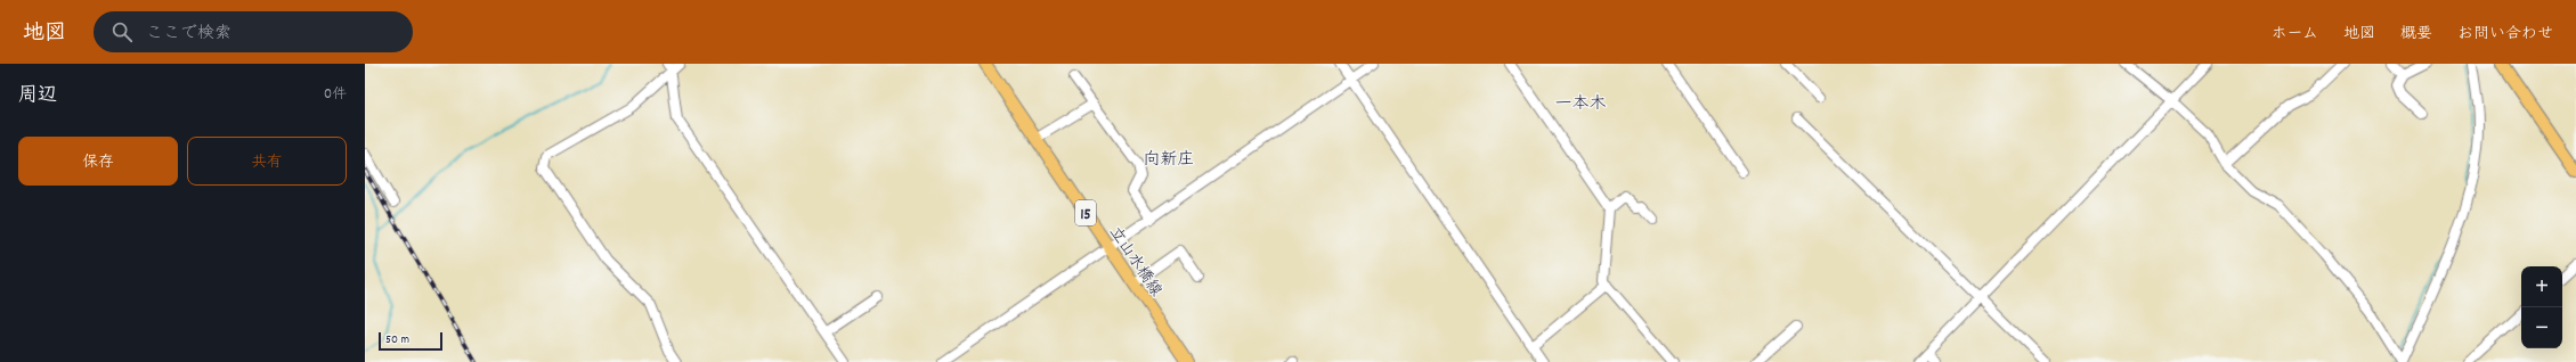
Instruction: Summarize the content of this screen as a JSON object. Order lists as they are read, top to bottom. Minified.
{"streets":{"main road":["15","立山水橋線"]},"districts":["一本木","向新庄"],"scale_bar":"50 m","page":{"header":"地図","search":"ここで検索","nav":["ホーム","地図","概要","お問い合わせ"],"heading":["周辺","0件"],"buttons":["保存","共有"],"map_buttons":["+","−"],"scale":"50 m"}}
